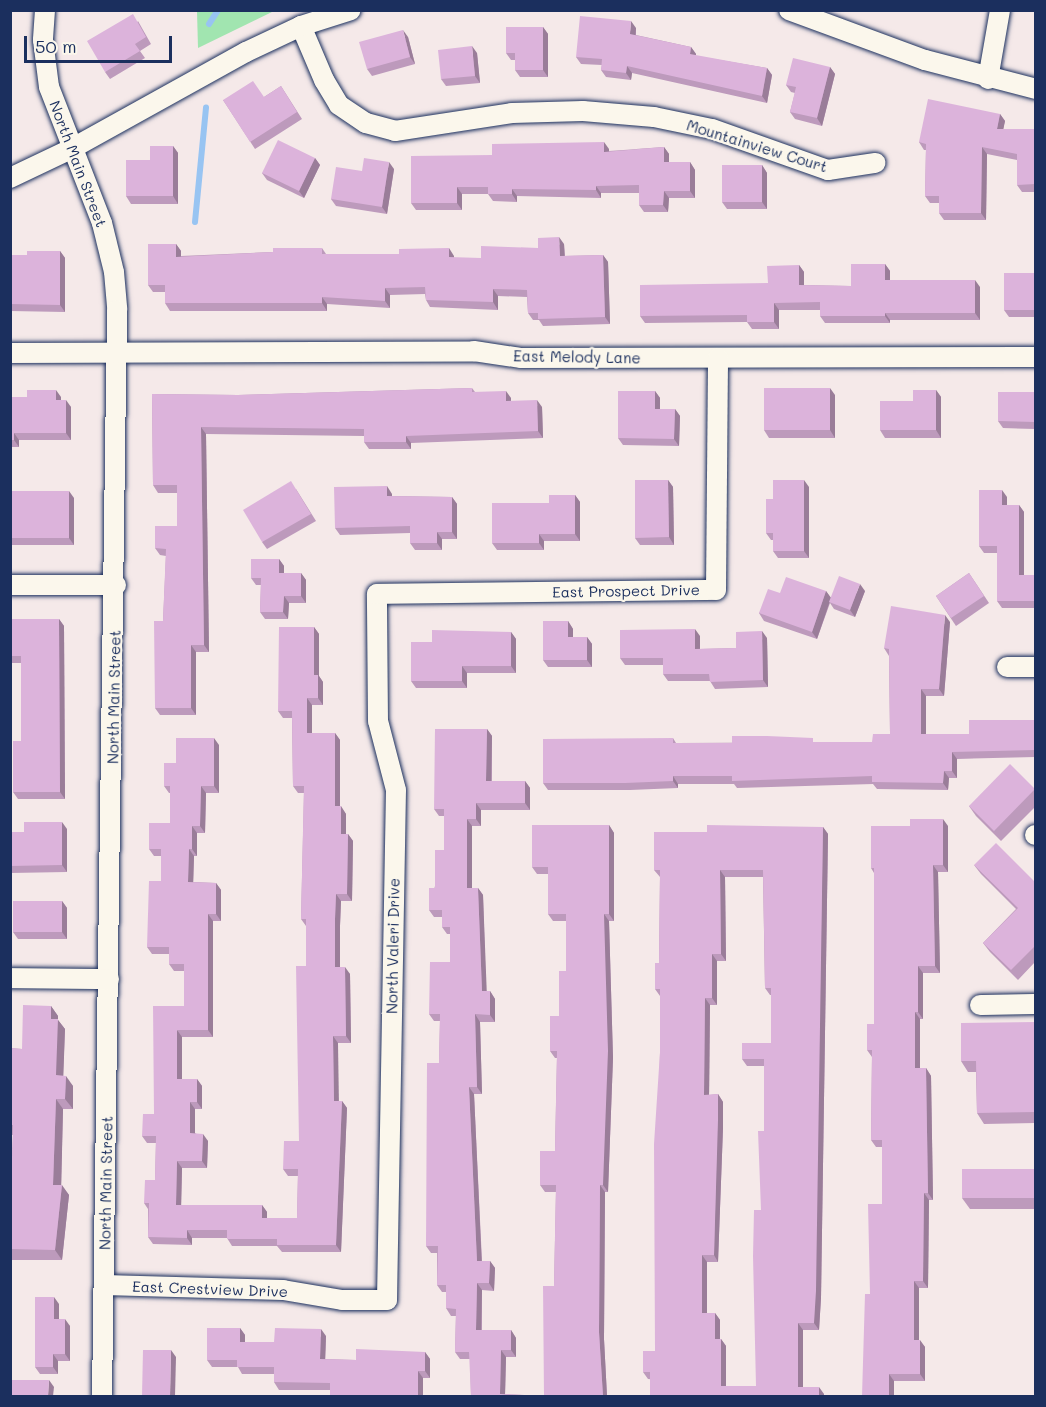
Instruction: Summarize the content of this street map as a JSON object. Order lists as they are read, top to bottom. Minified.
{"streets":{"street":["Mountainview Court","North Main Street","East Melody Lane","East Prospect Drive","North Valeri Drive","East Crestview Drive"]},"crossings":[["North Main Street","East Melody Lane"],["North Main Street","East Crestview Drive"],["East Melody Lane","East Prospect Drive"],["East Prospect Drive","North Valeri Drive"],["North Valeri Drive","East Crestview Drive"]],"scale_bar":"50 m"}
